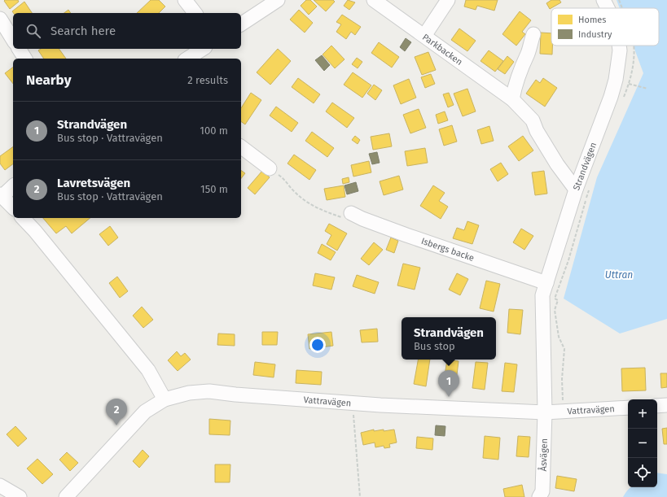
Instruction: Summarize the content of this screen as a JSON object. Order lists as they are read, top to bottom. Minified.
{"streets":{"street":["Parkbacken","Strandvägen","Isbergs backe","Vattravägen","Åsvägen"]},"crossings":[["Parkbacken","Strandvägen"],["Strandvägen","Isbergs backe"],["Strandvägen","Vattravägen"],["Strandvägen","Åsvägen"],["Vattravägen","Åsvägen"]],"water":["Uttran"],"legend":["Homes","Industry"],"page":{"search":"Search here","heading":["Nearby","2 results"],"list":[{"mark":"1","name":"Strandvägen","note":"Bus stop · Vattravägen","value":"100 m"},{"mark":"2","name":"Lavretsvägen","note":"Bus stop · Vattravägen","value":"150 m"}],"popup":["Strandvägen","Bus stop"],"pins":["1","2"],"map_buttons":["+","−"]}}
